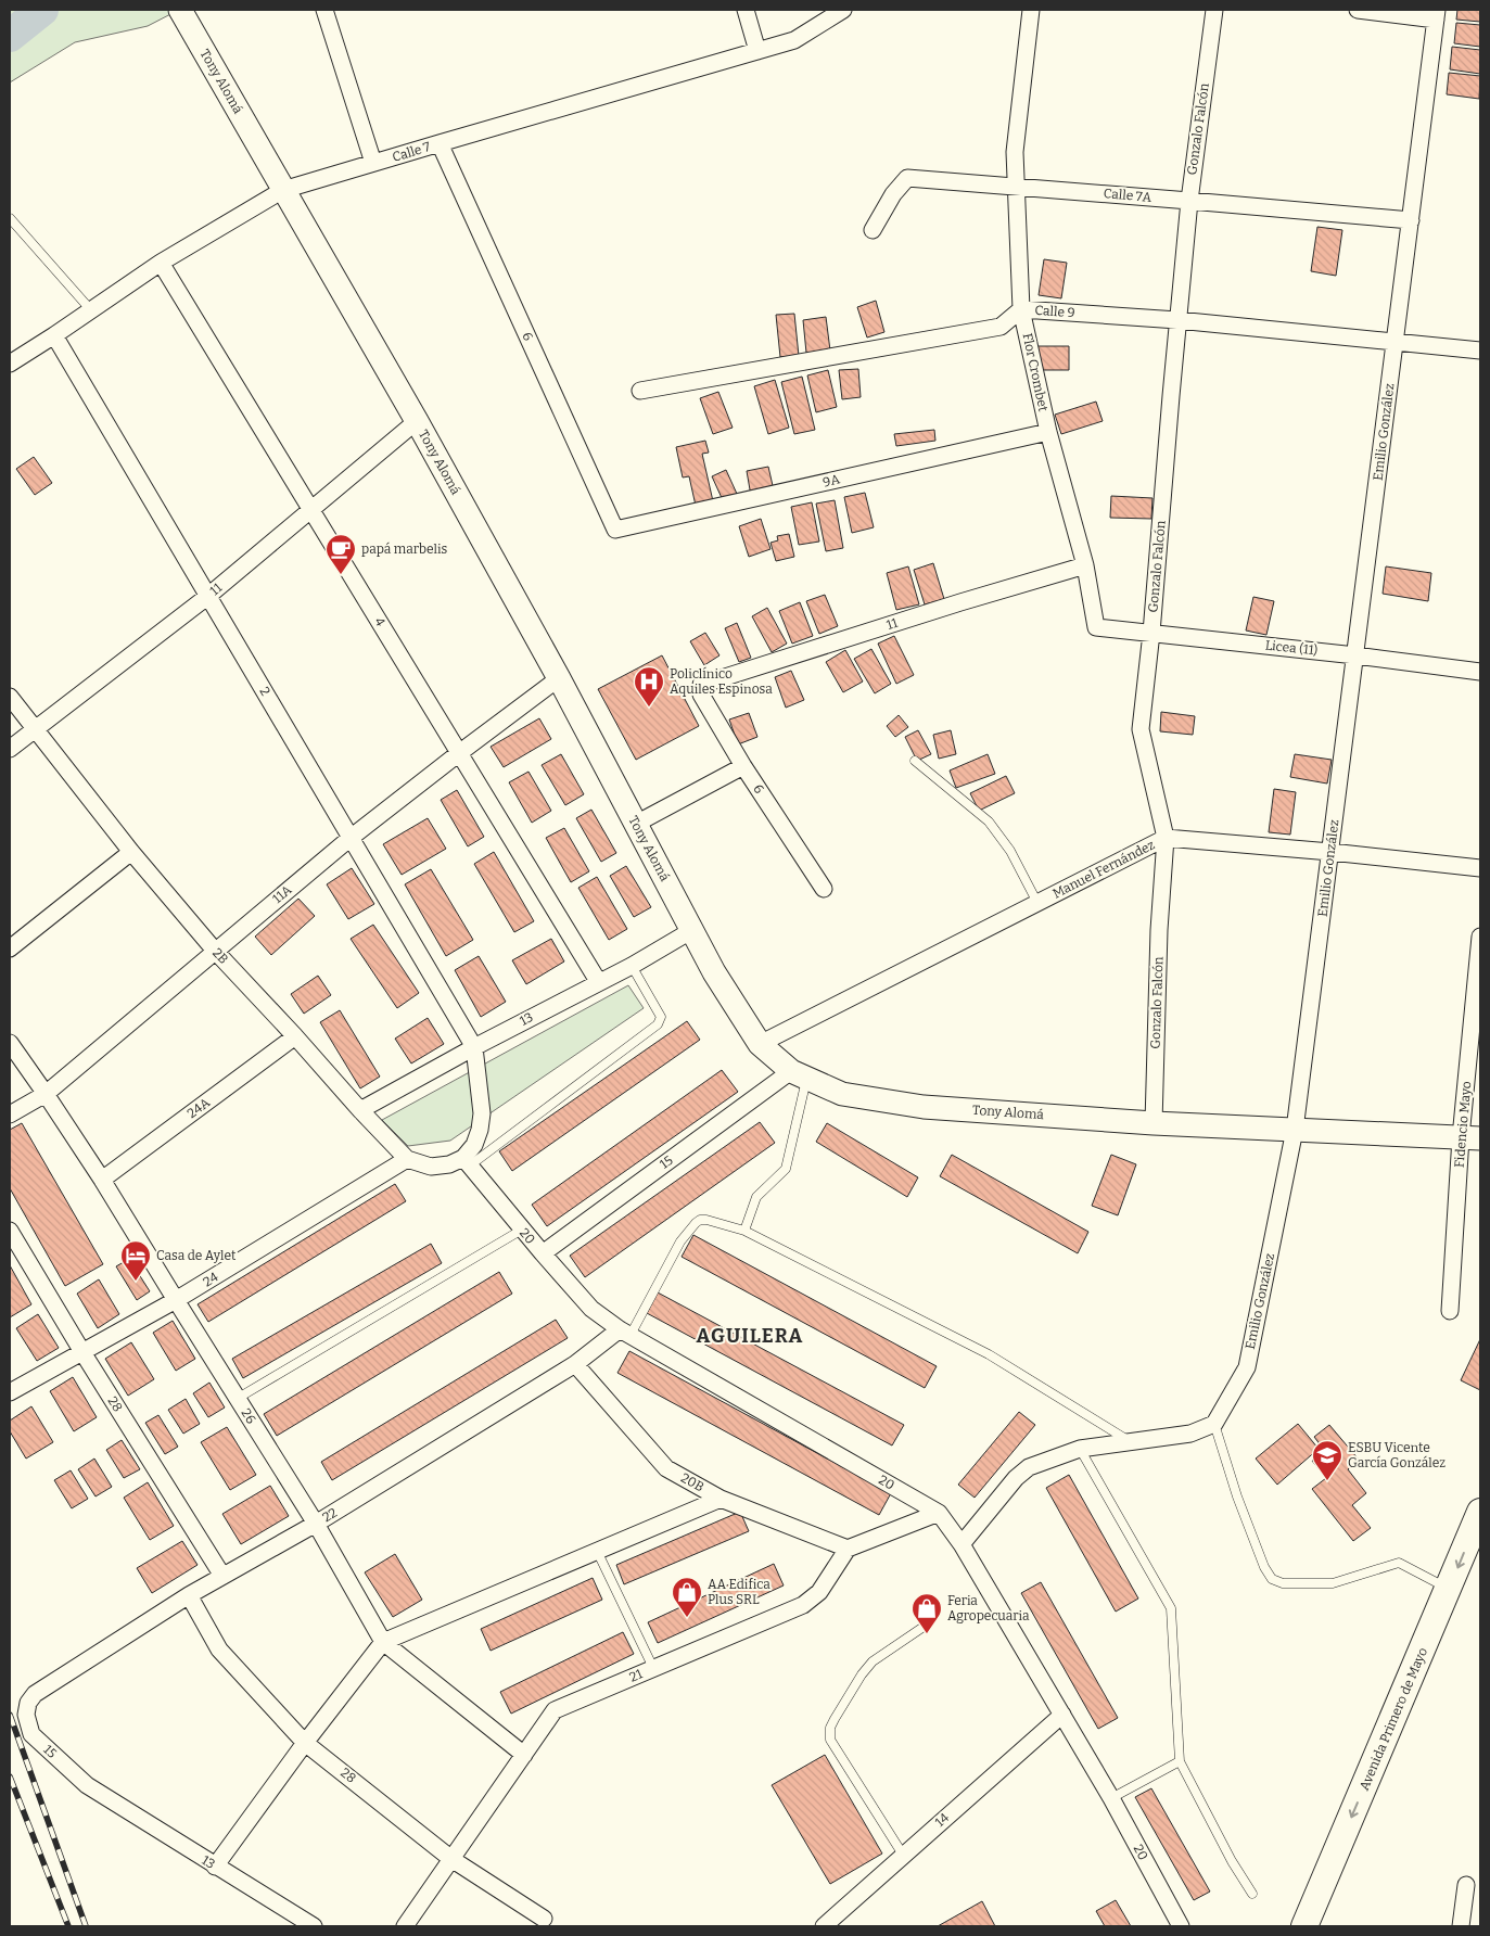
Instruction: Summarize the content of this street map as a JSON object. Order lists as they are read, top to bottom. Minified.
{"streets":{"main road":["Avenida Primero de Mayo"],"street":["Tony Alomá","Gonzalo Falcón","Calle 7","Calle 7A","Calle 9","6","Flor Crombet","Emilio González","9A","11","4","Licea (11)","2","Manuel Fernández","11A","2B","13","24A","Fidencio Mayo","15","20","24","28","26","20B","22","21","14"]},"crossings":[["Tony Alomá","Gonzalo Falcón"],["Tony Alomá","Calle 7"],["Tony Alomá","Emilio González"],["Tony Alomá","11"],["Tony Alomá","Manuel Fernández"],["Tony Alomá","11A"],["Tony Alomá","13"],["Tony Alomá","Fidencio Mayo"],["Tony Alomá","15"],["Gonzalo Falcón","Calle 7A"],["Gonzalo Falcón","Calle 9"],["Gonzalo Falcón","Licea (11)"],["Gonzalo Falcón","Manuel Fernández"],["Calle 7","6"],["Calle 7","4"],["Calle 7","2"],["Calle 7A","Flor Crombet"],["Calle 7A","Emilio González"],["Calle 9","Flor Crombet"],["Calle 9","Emilio González"],["6","9A"],["6","11"],["Flor Crombet","9A"],["Flor Crombet","11"],["Flor Crombet","Licea (11)"],["Emilio González","Licea (11)"],["Emilio González","Manuel Fernández"],["11","4"],["11","2"],["11","2B"],["4","11A"],["4","13"],["2","11A"],["2","13"],["11A","2B"],["11A","26"],["2B","13"],["2B","24A"],["2B","24"],["13","15"],["24A","26"],["15","20"],["15","22"],["20","22"],["20","14"],["24","28"],["24","26"],["28","22"],["28","21"],["26","22"],["26","21"],["20B","22"],["20B","21"]],"one_way":["Avenida Primero de Mayo"],"districts":["AGUILERA"],"places":{"cafe":["papá marbelis"],"hospital":["Policlínico Aquiles Espinosa"],"hotel":["Casa de Aylet"],"school or university":["ESBU Vicente García González"],"shop":["AA Edifica Plus SRL","Feria Agropecuaria"]}}
